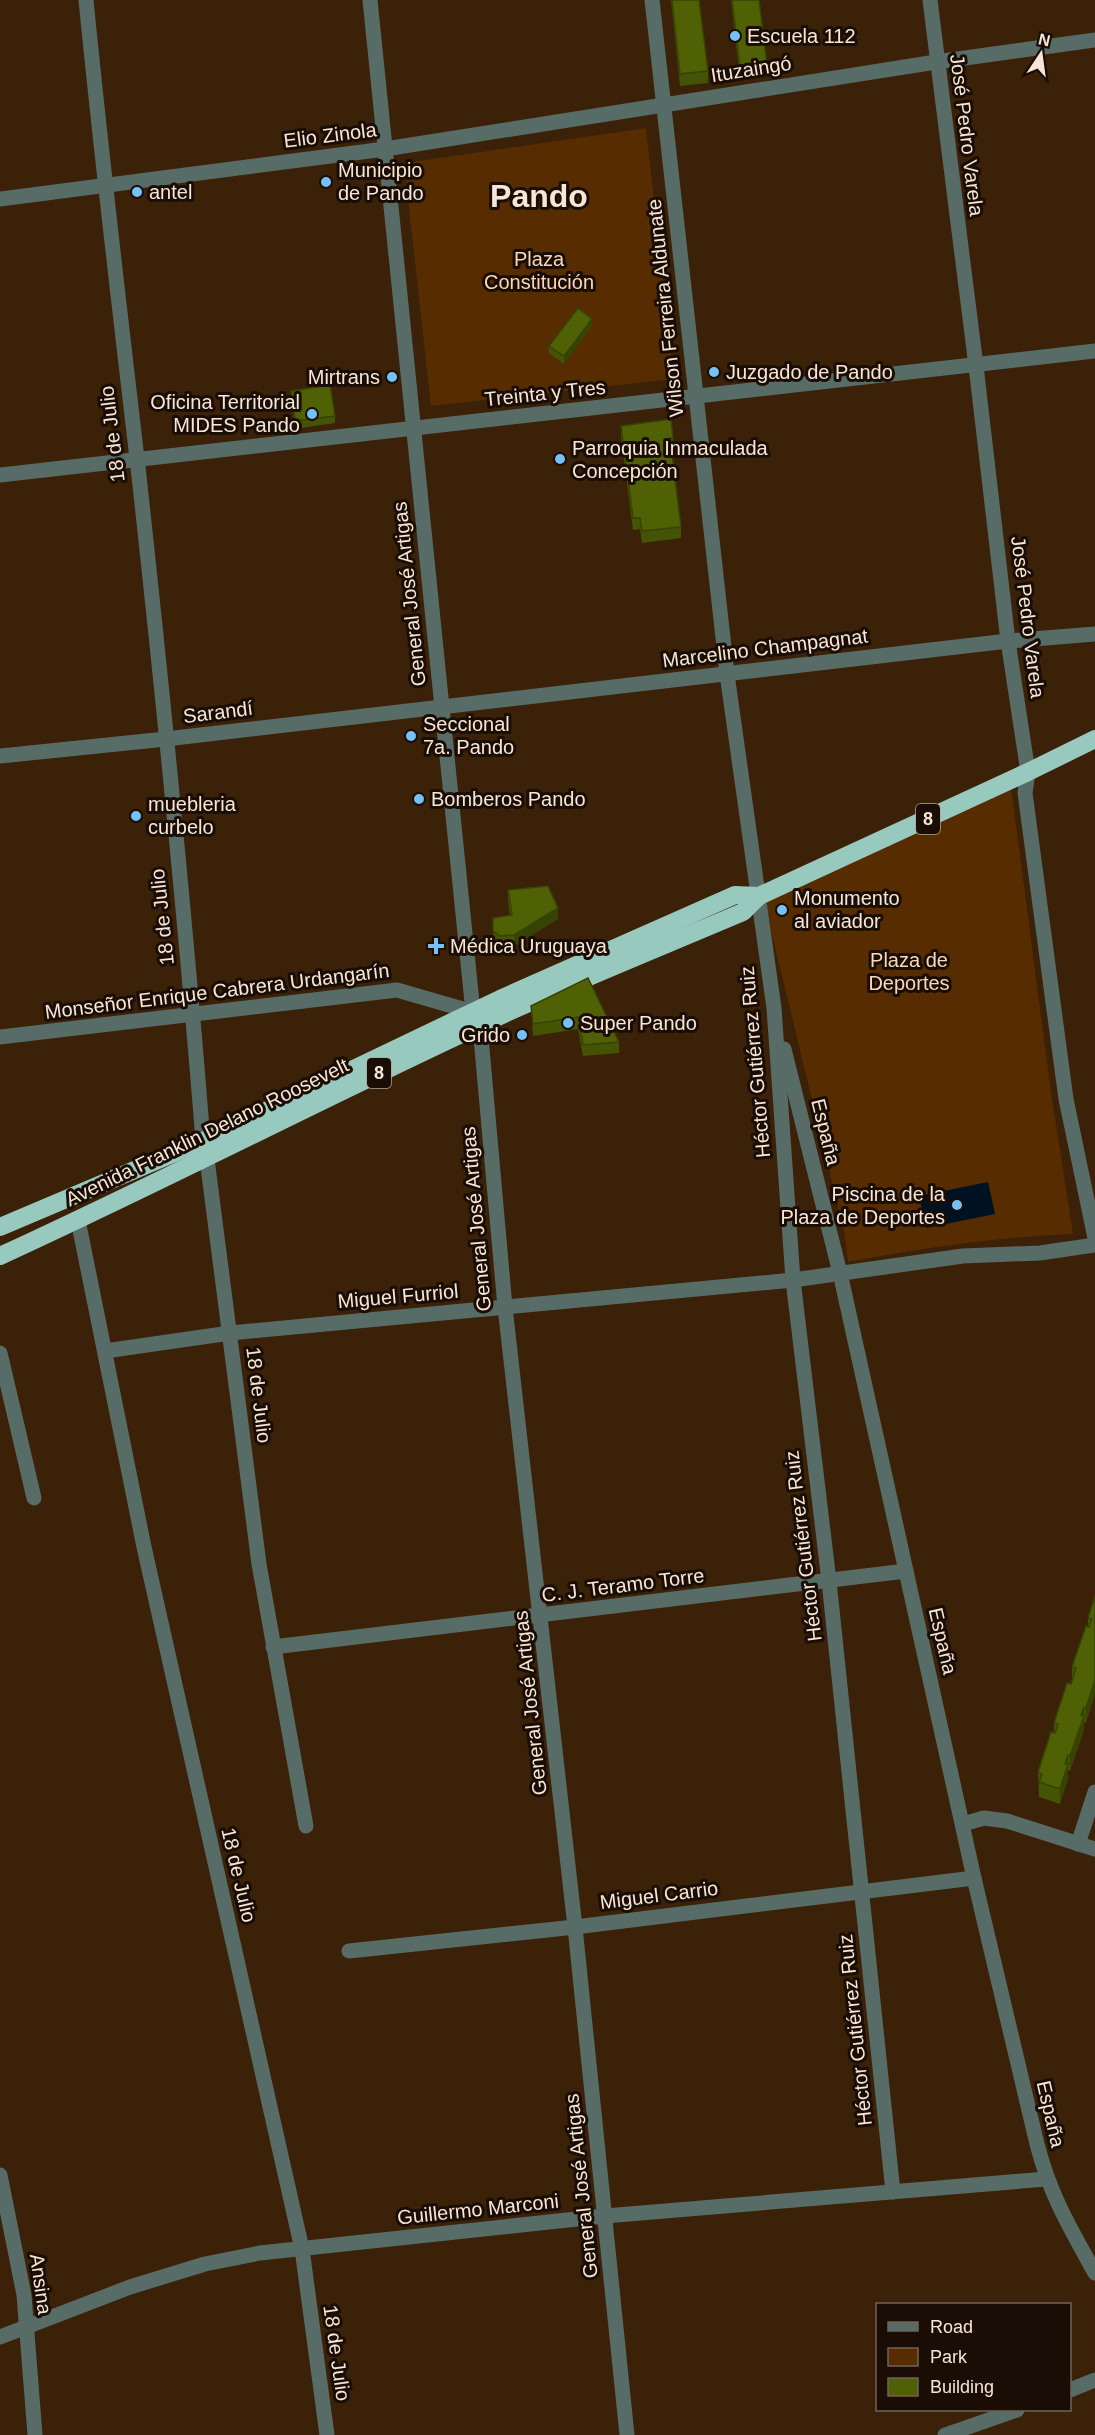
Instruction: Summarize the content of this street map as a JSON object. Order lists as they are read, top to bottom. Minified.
{"streets":{"highway":["8","Avenida Franklin Delano Roosevelt"],"street":["Ituzaingó","Elio Zinola","José Pedro Varela","Wilson Ferreira Aldunate","Treinta y Tres","18 de Julio","General José Artigas","Marcelino Champagnat","Sarandí","Monseñor Enrique Cabrera Urdangarín","Héctor Gutiérrez Ruiz","España","Miguel Furriol","C. J. Teramo Torre","Miguel Carrio","Guillermo Marconi","Ansina"]},"crossings":[["Ituzaingó","Elio Zinola"],["Ituzaingó","José Pedro Varela"],["Ituzaingó","Wilson Ferreira Aldunate"],["Elio Zinola","Wilson Ferreira Aldunate"],["Elio Zinola","18 de Julio"],["Elio Zinola","General José Artigas"],["José Pedro Varela","Treinta y Tres"],["José Pedro Varela","Marcelino Champagnat"],["José Pedro Varela","Avenida Franklin Delano Roosevelt"],["Wilson Ferreira Aldunate","Treinta y Tres"],["Wilson Ferreira Aldunate","Marcelino Champagnat"],["Wilson Ferreira Aldunate","Héctor Gutiérrez Ruiz"],["Wilson Ferreira Aldunate","Avenida Franklin Delano Roosevelt"],["Treinta y Tres","18 de Julio"],["Treinta y Tres","General José Artigas"],["18 de Julio","Sarandí"],["18 de Julio","Monseñor Enrique Cabrera Urdangarín"],["18 de Julio","Avenida Franklin Delano Roosevelt"],["18 de Julio","Miguel Furriol"],["18 de Julio","C. J. Teramo Torre"],["18 de Julio","Guillermo Marconi"],["General José Artigas","Marcelino Champagnat"],["General José Artigas","Sarandí"],["General José Artigas","Monseñor Enrique Cabrera Urdangarín"],["General José Artigas","Avenida Franklin Delano Roosevelt"],["General José Artigas","Miguel Furriol"],["General José Artigas","C. J. Teramo Torre"],["General José Artigas","Miguel Carrio"],["General José Artigas","Guillermo Marconi"],["Marcelino Champagnat","Sarandí"],["Monseñor Enrique Cabrera Urdangarín","Avenida Franklin Delano Roosevelt"],["Héctor Gutiérrez Ruiz","Avenida Franklin Delano Roosevelt"],["Héctor Gutiérrez Ruiz","España"],["Héctor Gutiérrez Ruiz","Miguel Furriol"],["Héctor Gutiérrez Ruiz","C. J. Teramo Torre"],["Héctor Gutiérrez Ruiz","Miguel Carrio"],["Héctor Gutiérrez Ruiz","Guillermo Marconi"],["España","Miguel Furriol"],["España","C. J. Teramo Torre"],["España","Miguel Carrio"],["España","Guillermo Marconi"],["Guillermo Marconi","Ansina"]],"districts":["Pando"],"parks":["Plaza Constitución","Plaza de Deportes"],"places":{"other":["Escuela 112","Municipio de Pando","antel","Juzgado de Pando","Mirtrans","Oficina Territorial MIDES Pando","Parroquia Inmaculada Concepción","Seccional 7a. Pando","Bomberos Pando","muebleria curbelo","Monumento al aviador","Super Pando","Grido","Piscina de la Plaza de Deportes"],"health":["Médica Uruguaya"]},"legend":["Road","Park","Building"],"north":"top"}
